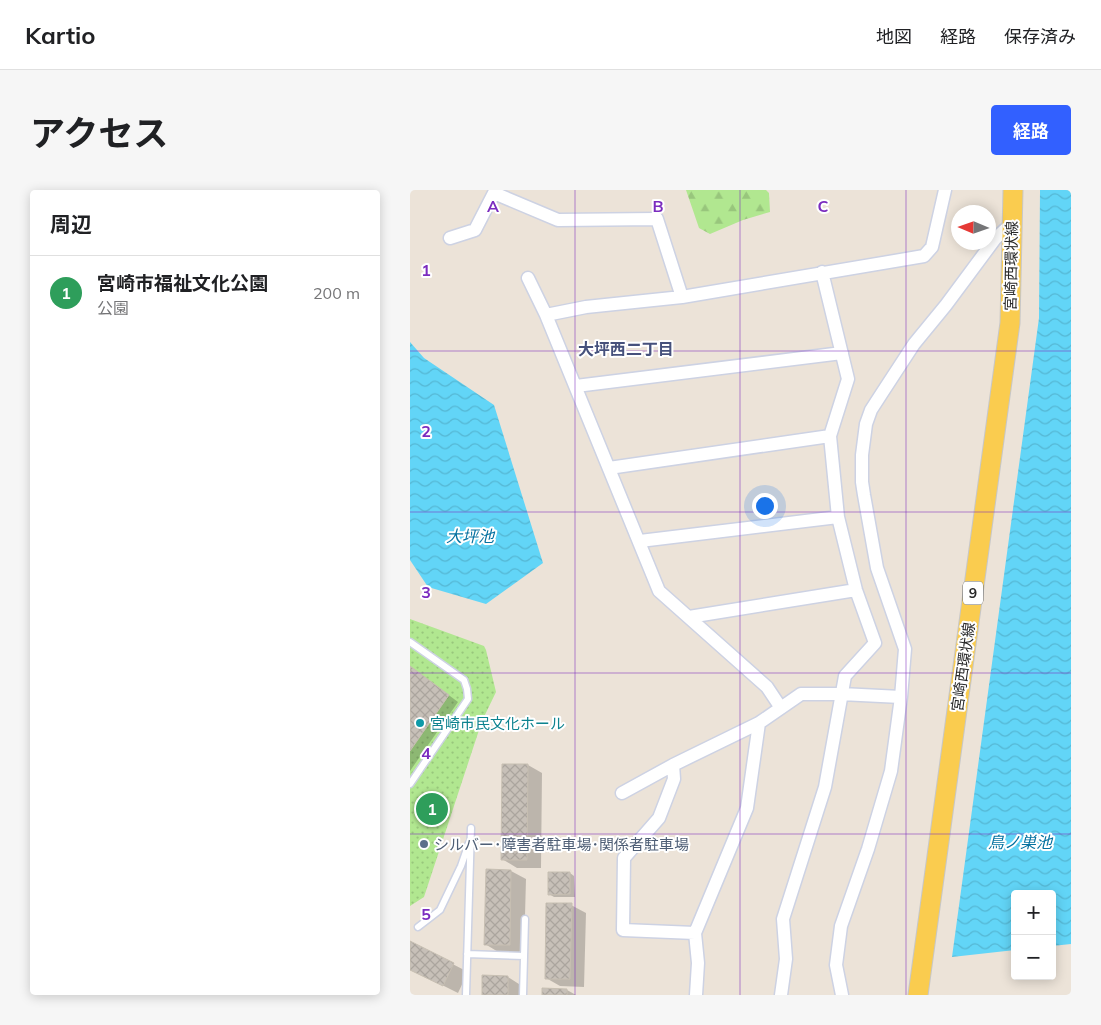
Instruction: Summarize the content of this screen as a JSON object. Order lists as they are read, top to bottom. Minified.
{"streets":{"main road":["宮崎西環状線","9"]},"districts":["大坪西二丁目"],"water":["大坪池","鳥ノ巣池"],"places":["宮崎市民文化ホール","シルバー･障害者駐車場･関係者駐車場"],"north":"left","page":{"header":"Kartio","nav":["地図","経路","保存済み"],"title":"アクセス","buttons":"経路","heading":"周辺","list":[{"mark":"1","name":"宮崎市福祉文化公園","note":"公園","value":"200 m"}],"pins":"1","map_buttons":["+","−"]},"grid":{"columns":["A","B","C"],"rows":["1","2","3","4","5"]}}
